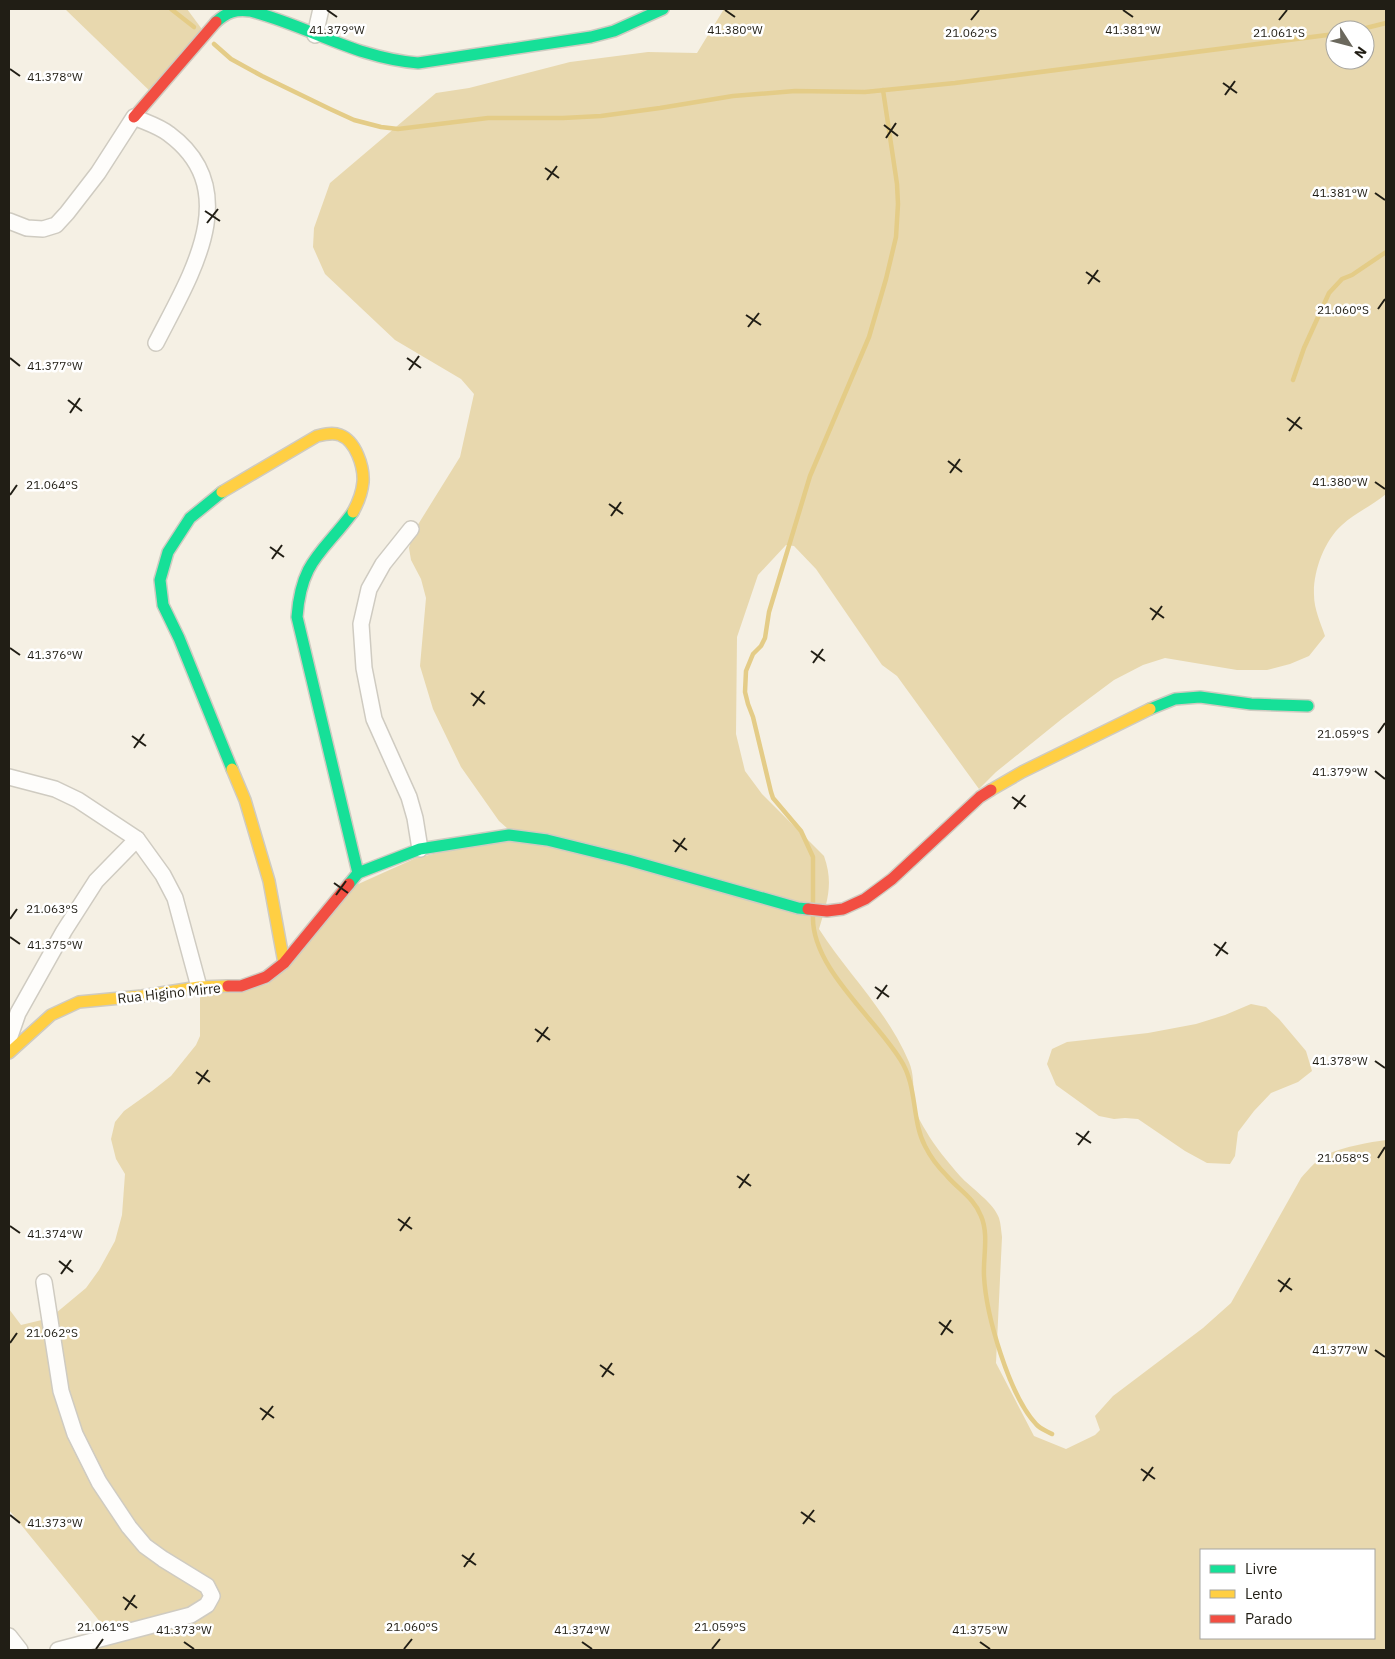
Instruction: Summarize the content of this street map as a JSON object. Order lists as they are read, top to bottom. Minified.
{"streets":{"street":["Rua Higino Mirre"]},"legend":["Livre","Lento","Parado"],"north":"bottom right","coordinates":["41.380°W","41.381°W","41.379°W","21.062°S","21.061°S","41.378°W","21.060°S","41.377°W","21.064°S","41.376°W","21.059°S","21.063°S","41.375°W","21.058°S","41.374°W","41.373°W"]}
